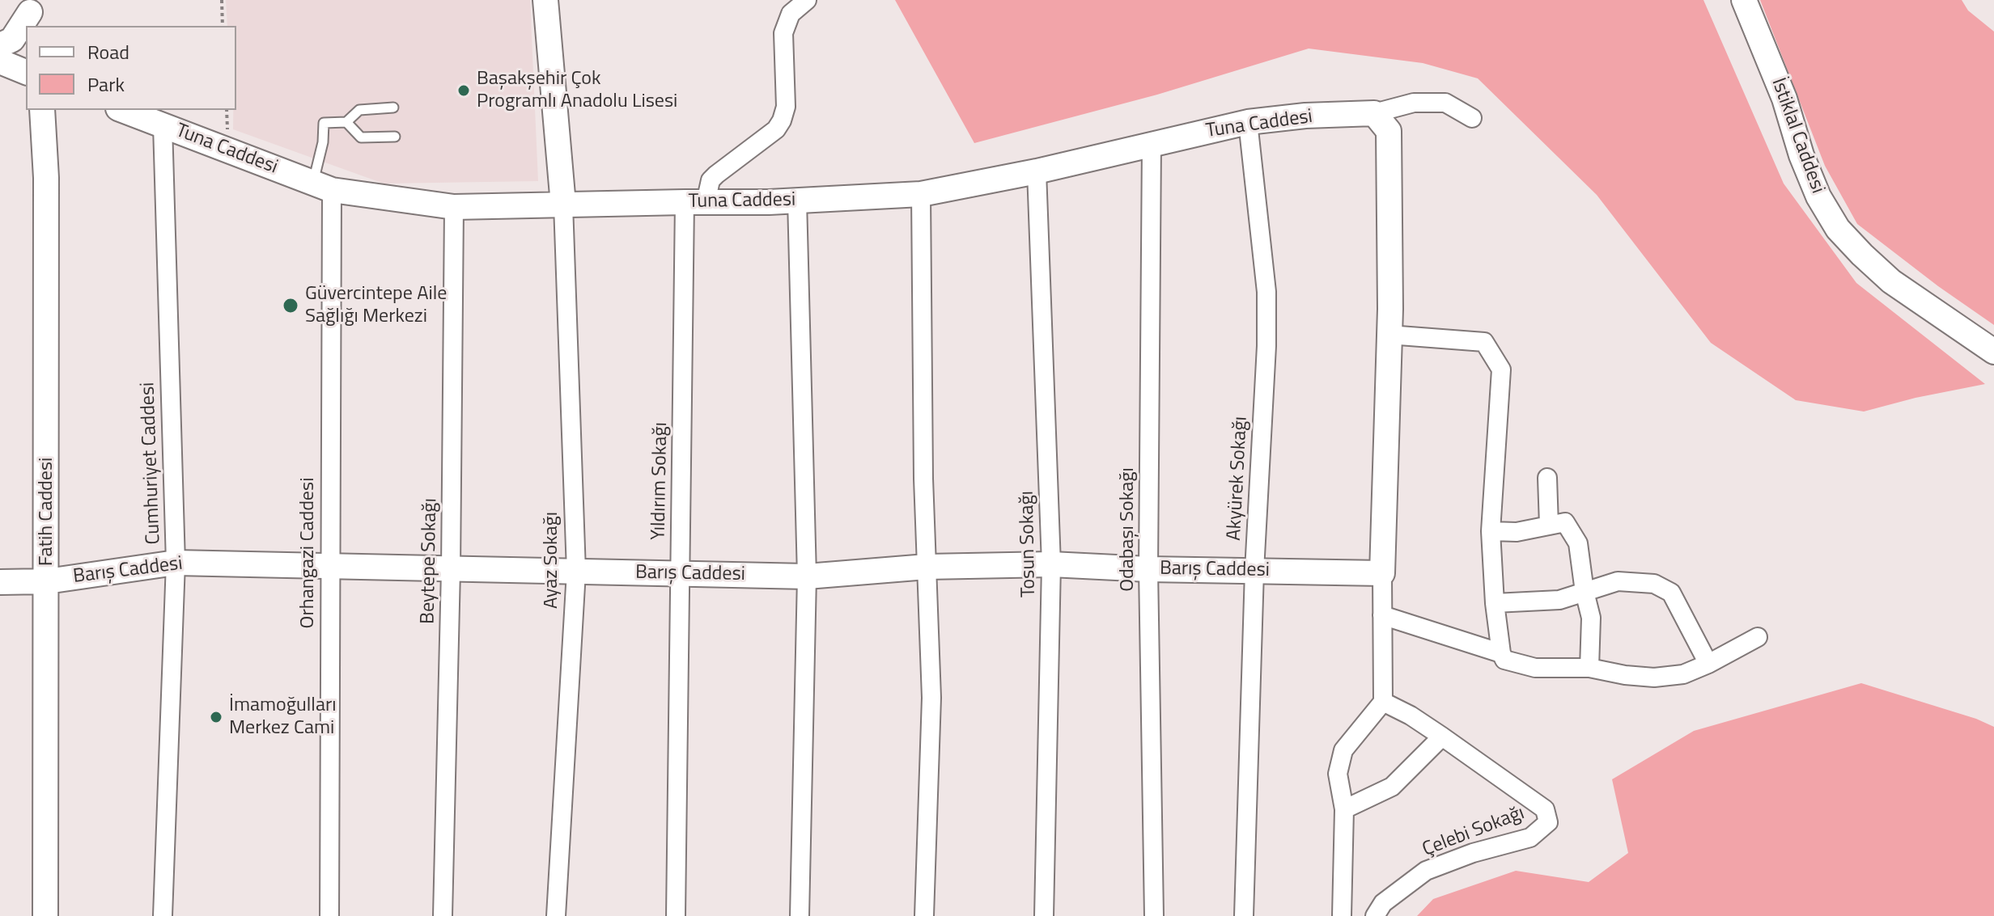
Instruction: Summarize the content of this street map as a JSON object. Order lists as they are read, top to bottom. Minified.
{"streets":{"street":["Tuna Caddesi","İstiklal Caddesi","Cumhuriyet Caddesi","Akyürek Sokağı","Yıldırım Sokağı","Fatih Caddesi","Odabaşı Sokağı","Tosun Sokağı","Orhangazi Caddesi","Ayaz Sokağı","Beytepe Sokağı","Barış Caddesi","Çelebi Sokağı"]},"crossings":[["Tuna Caddesi","Cumhuriyet Caddesi"],["Tuna Caddesi","Akyürek Sokağı"],["Tuna Caddesi","Yıldırım Sokağı"],["Tuna Caddesi","Odabaşı Sokağı"],["Tuna Caddesi","Tosun Sokağı"],["Tuna Caddesi","Orhangazi Caddesi"],["Tuna Caddesi","Ayaz Sokağı"],["Tuna Caddesi","Beytepe Sokağı"],["Cumhuriyet Caddesi","Barış Caddesi"],["Akyürek Sokağı","Barış Caddesi"],["Yıldırım Sokağı","Barış Caddesi"],["Fatih Caddesi","Barış Caddesi"],["Odabaşı Sokağı","Barış Caddesi"],["Tosun Sokağı","Barış Caddesi"],["Orhangazi Caddesi","Barış Caddesi"],["Ayaz Sokağı","Barış Caddesi"],["Beytepe Sokağı","Barış Caddesi"]],"places":["Başakşehir Çok Programlı Anadolu Lisesi","Güvercintepe Aile Sağlığı Merkezi","İmamoğulları Merkez Cami"],"legend":["Road","Park"]}
